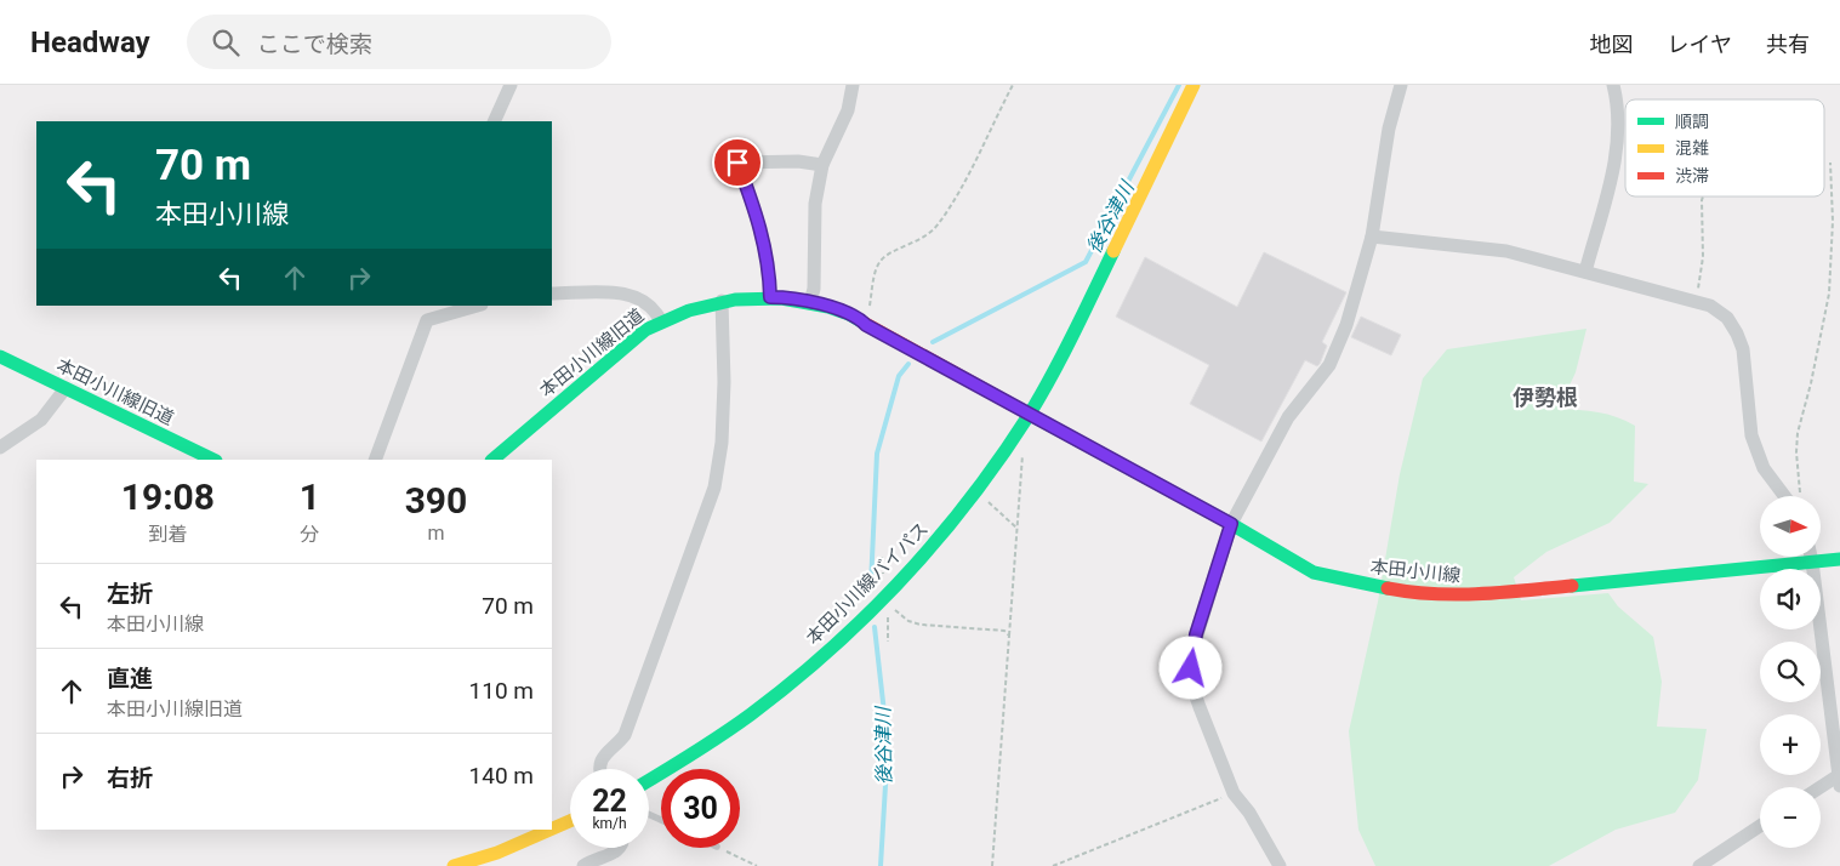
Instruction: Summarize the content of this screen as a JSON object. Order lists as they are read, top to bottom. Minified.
{"streets":{"main road":["本田小川線旧道","本田小川線","本田小川線バイパス"]},"crossings":[["本田小川線旧道","本田小川線"],["本田小川線旧道","本田小川線バイパス"],["本田小川線","本田小川線バイパス"]],"districts":["伊勢根"],"water":["後谷津川"],"legend":["順調","混雑","渋滞"],"north":"right","page":{"header":"Headway","search":"ここで検索","nav":["地図","レイヤ","共有"],"turn":["70 m","本田小川線"],"eta":["19:08","到着","1","分","390","m"],"map_buttons":["+","−"],"list":[{"name":"左折","note":"本田小川線","value":"70 m"},{"name":"直進","note":"本田小川線旧道","value":"110 m"},{"name":"右折","value":"140 m"}],"speed":"22 km/h","limit":"30"}}
